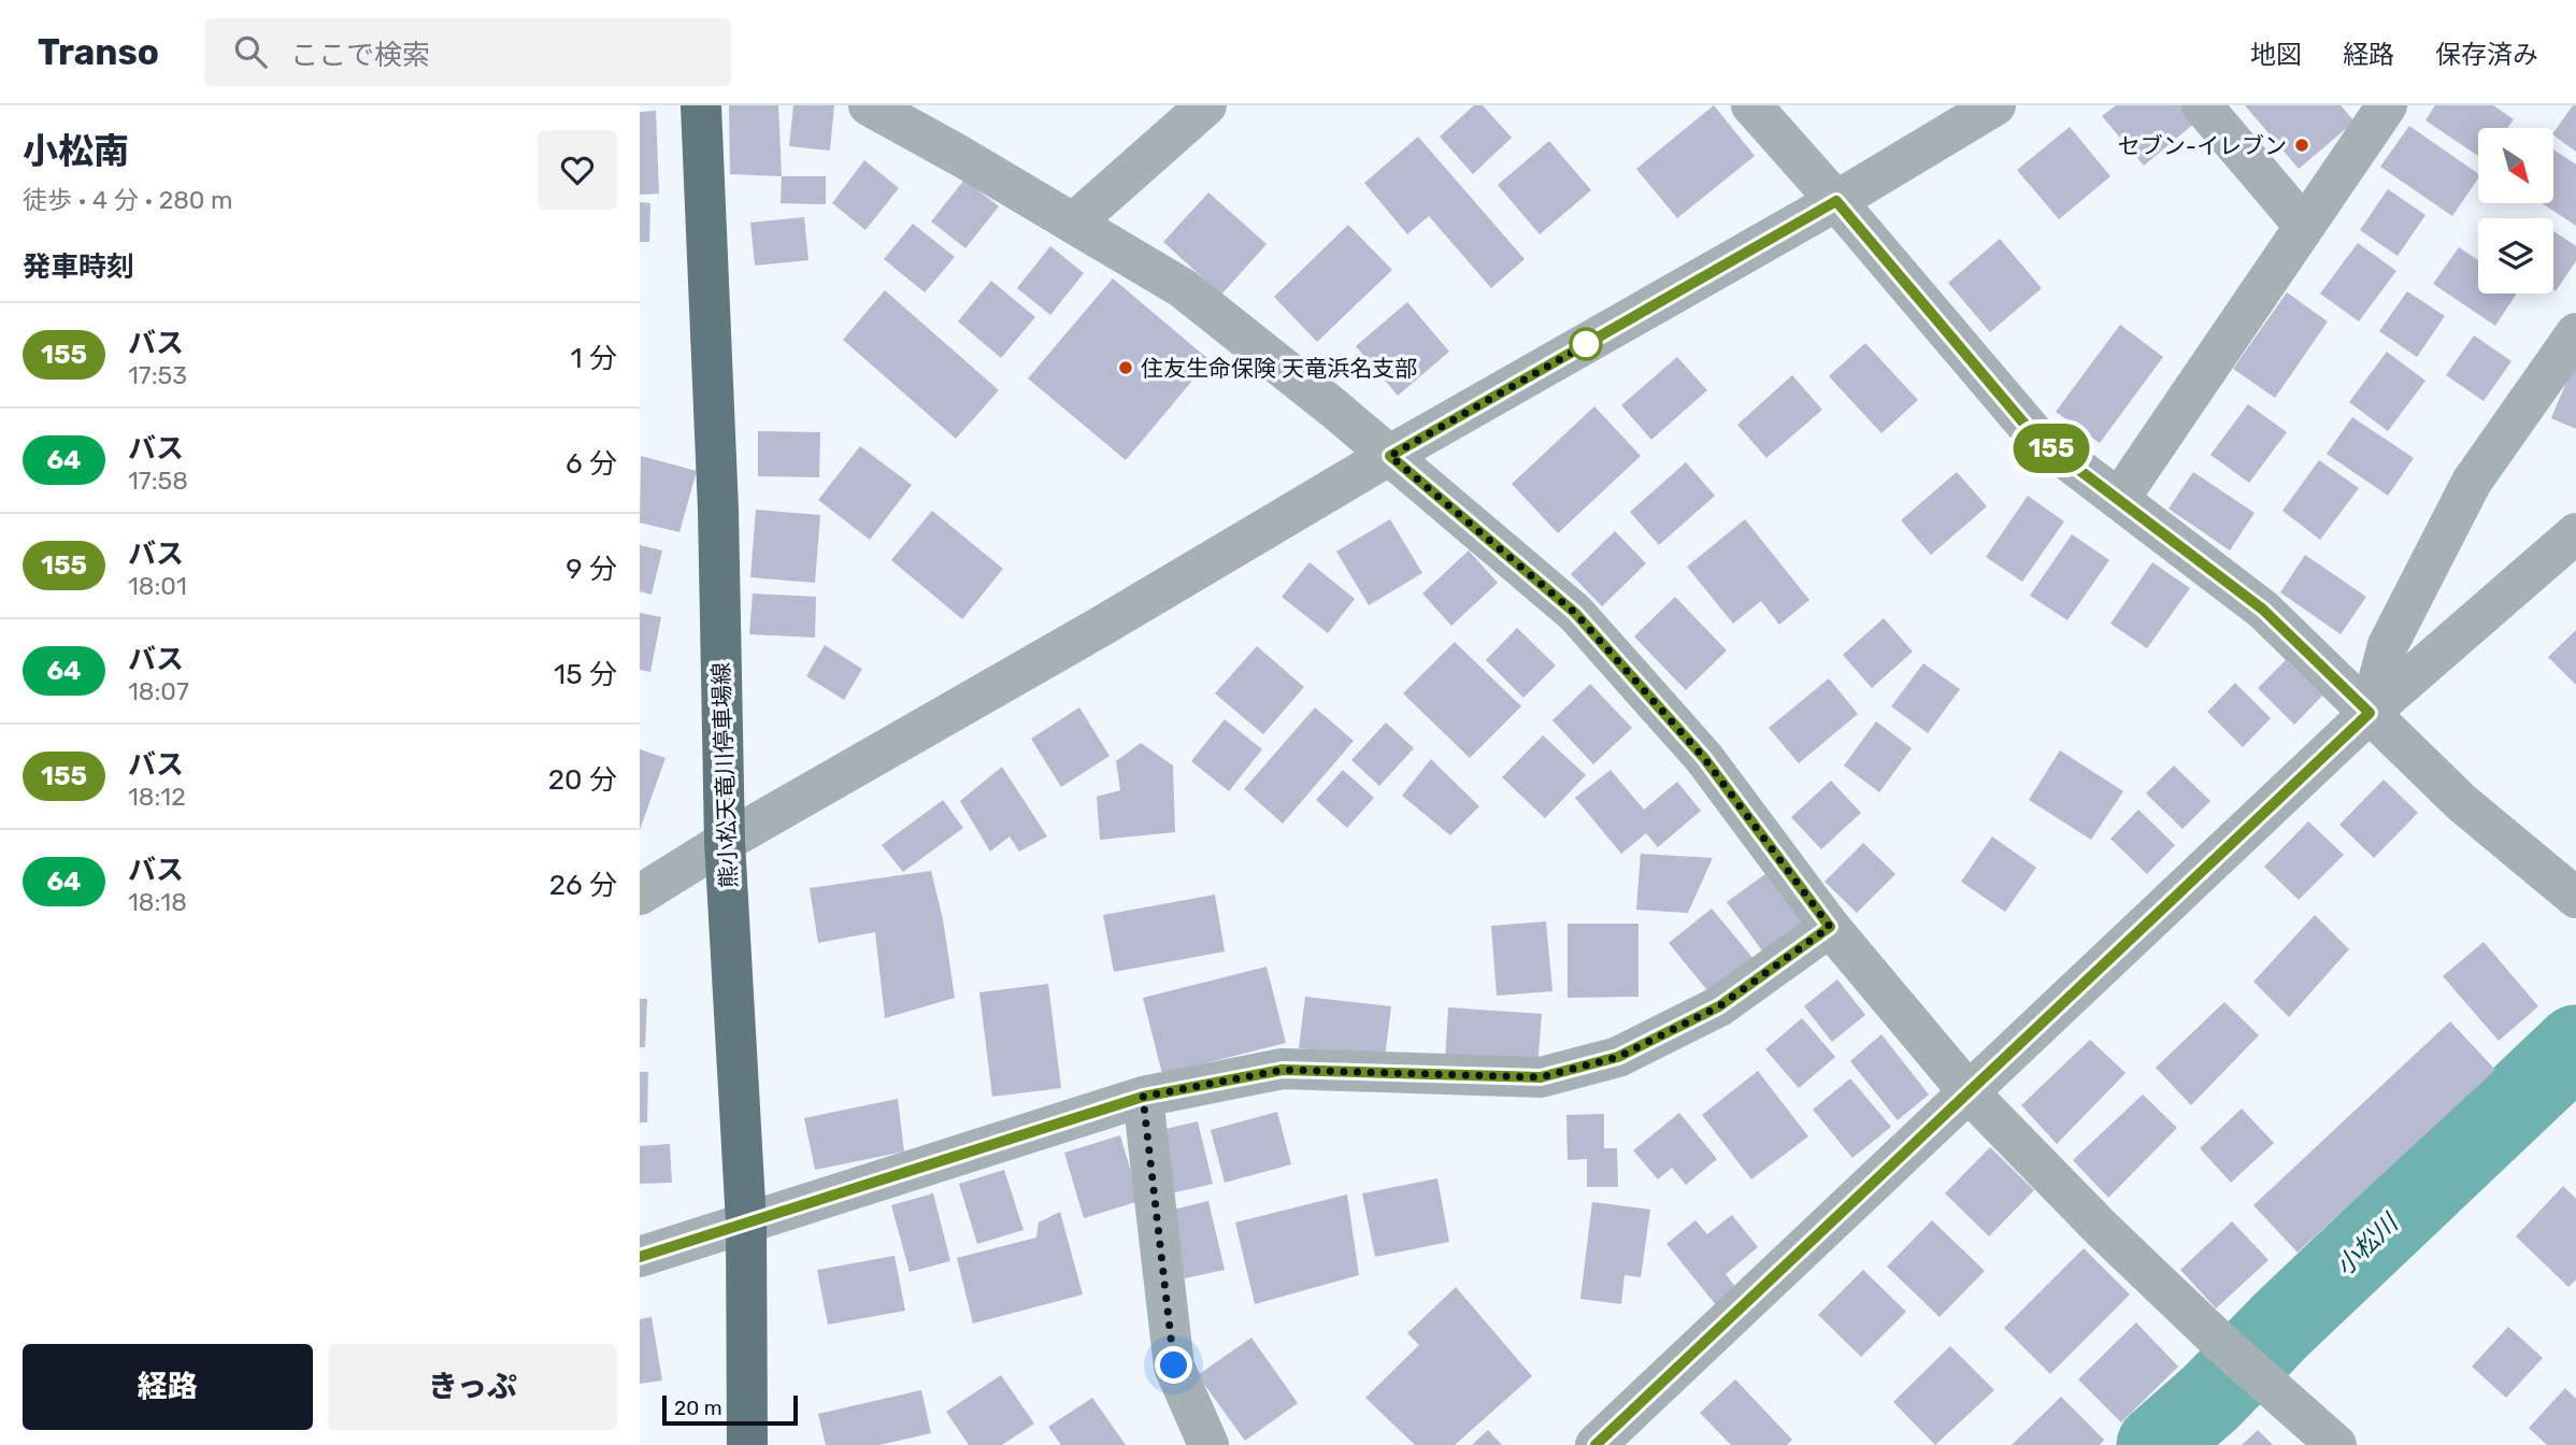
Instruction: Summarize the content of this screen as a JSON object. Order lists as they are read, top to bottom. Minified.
{"streets":{"main road":["熊小松天竜川停車場線"]},"water":["小松川"],"places":["セブン-イレブン","住友生命保険 天竜浜名支部"],"lines":["bus line 155"],"scale_bar":"20 m","north":"bottom right","page":{"header":"Transo","search":"ここで検索","nav":["地図","経路","保存済み"],"heading":[["小松南","徒歩 · 4 分 · 280 m"],"発車時刻"],"on_map":"155","list":[{"mark":"155","name":"バス","note":"17:53","value":"1 分"},{"mark":"64","name":"バス","note":"17:58","value":"6 分"},{"mark":"155","name":"バス","note":"18:01","value":"9 分"},{"mark":"64","name":"バス","note":"18:07","value":"15 分"},{"mark":"155","name":"バス","note":"18:12","value":"20 分"},{"mark":"64","name":"バス","note":"18:18","value":"26 分"}],"buttons":["経路","きっぷ"],"scale":"20 m"}}
